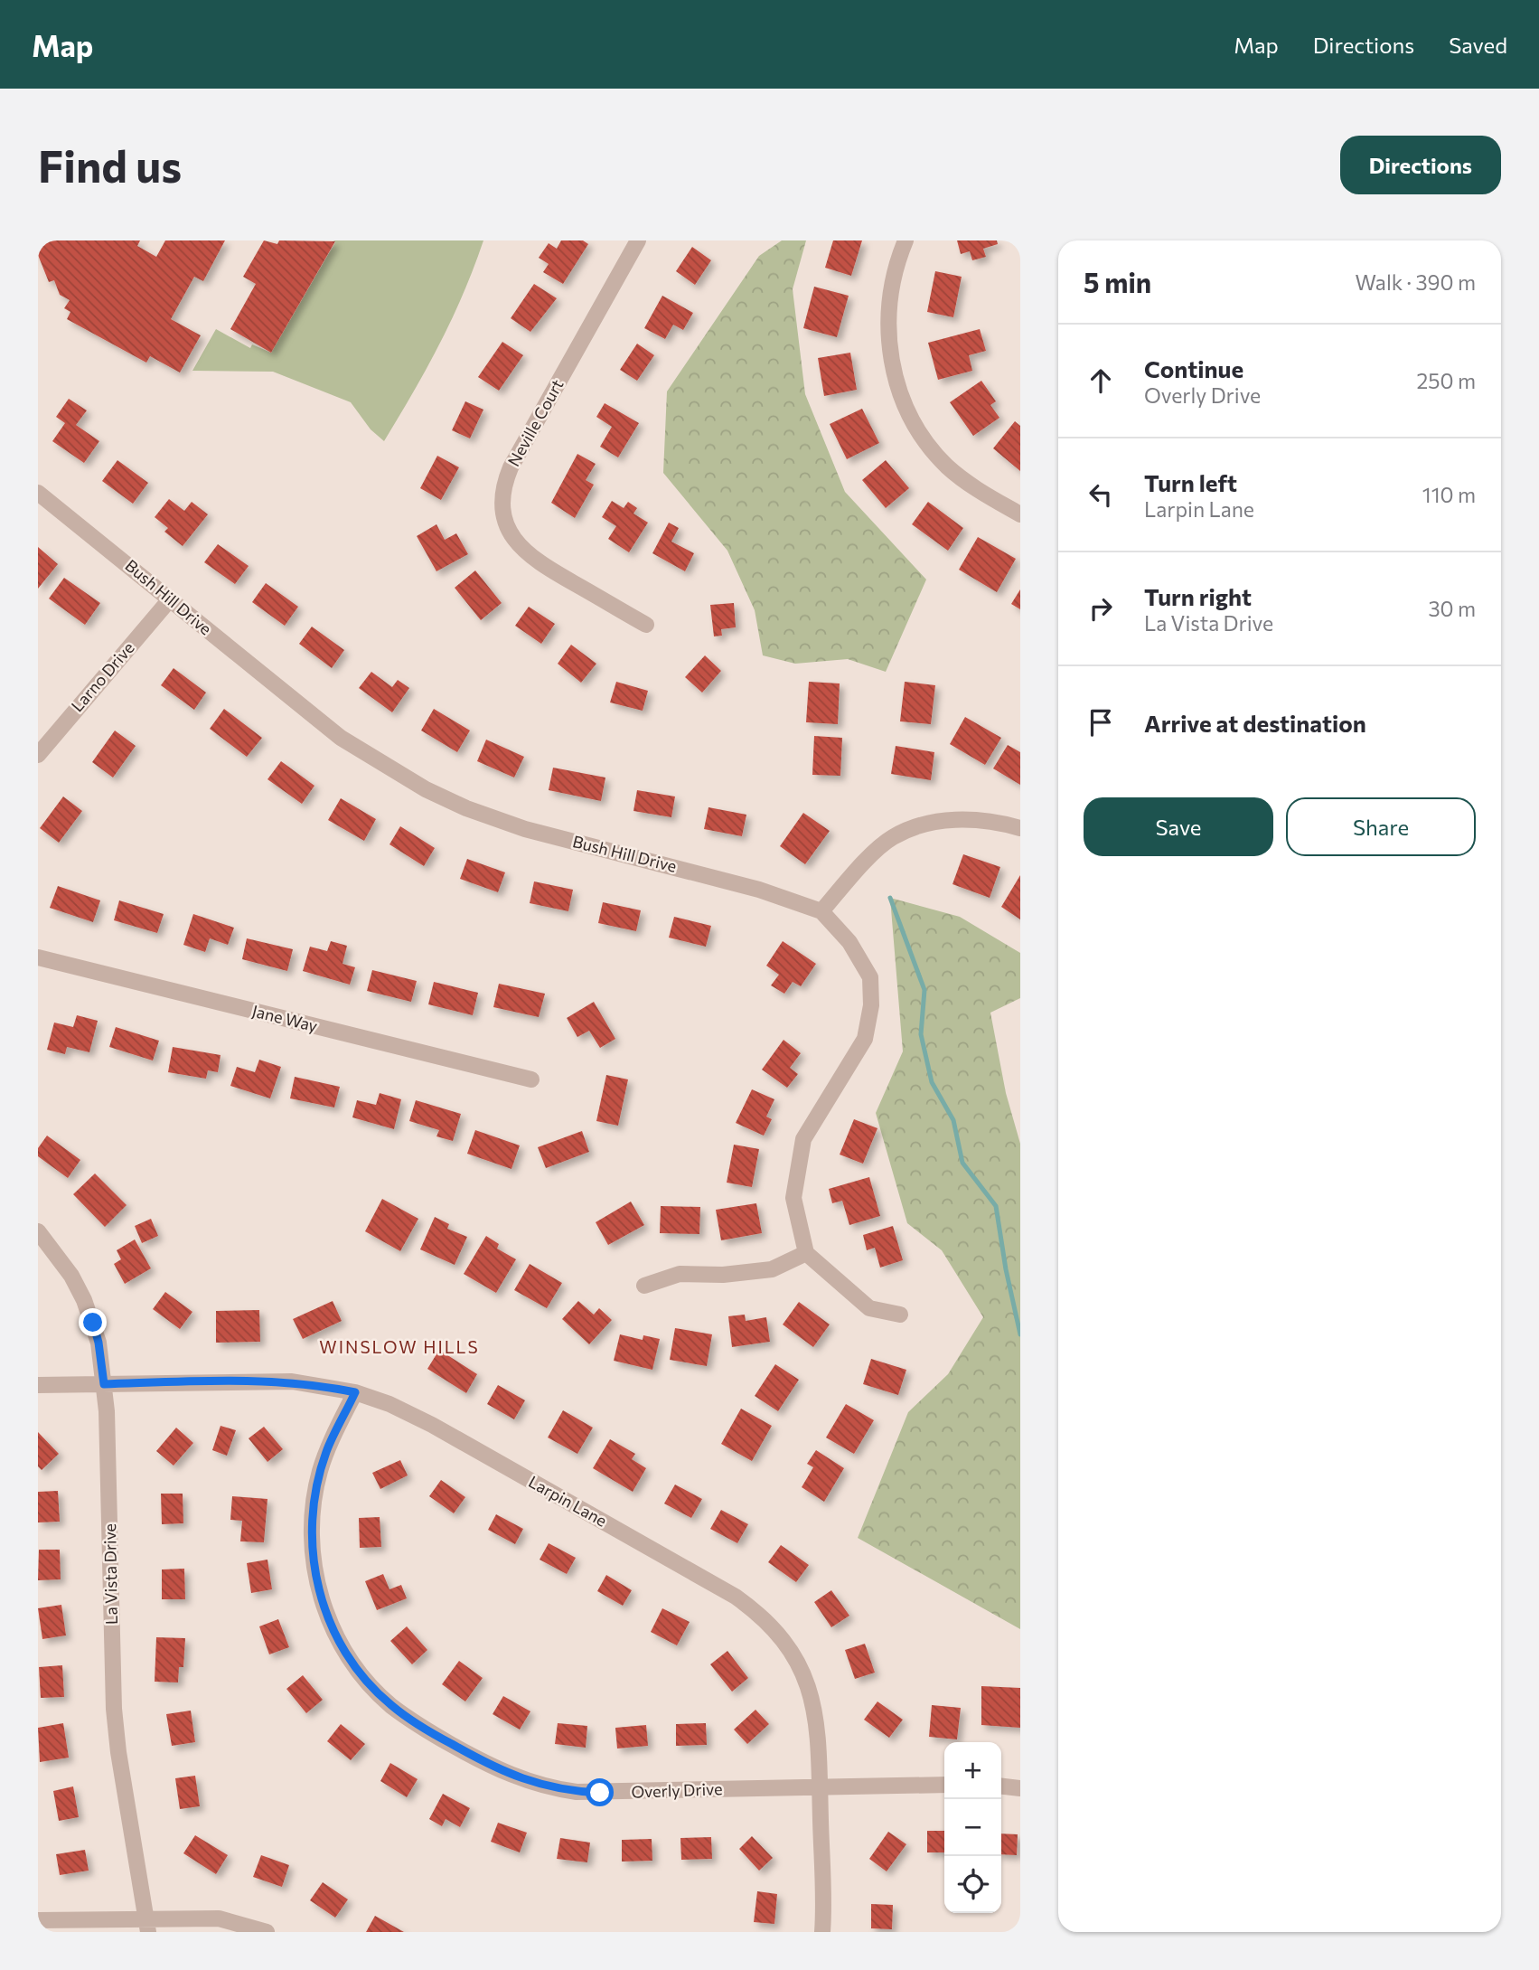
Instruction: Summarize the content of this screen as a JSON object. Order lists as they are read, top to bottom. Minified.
{"streets":{"street":["Neville Court","Bush Hill Drive","Larno Drive","Jane Way","Larpin Lane","La Vista Drive","Overly Drive"]},"crossings":[["Bush Hill Drive","Larno Drive"],["Larpin Lane","La Vista Drive"],["Larpin Lane","Overly Drive"]],"districts":["WINSLOW HILLS"],"page":{"header":"Map","nav":["Map","Directions","Saved"],"buttons":["Directions",["Save","Share"]],"title":"Find us","heading":["5 min","Walk · 390 m"],"list":[["Continue","Overly Drive","250 m"],["Turn left","Larpin Lane","110 m"],["Turn right","La Vista Drive","30 m"],"Arrive at destination"],"map_buttons":["+","−"]}}
